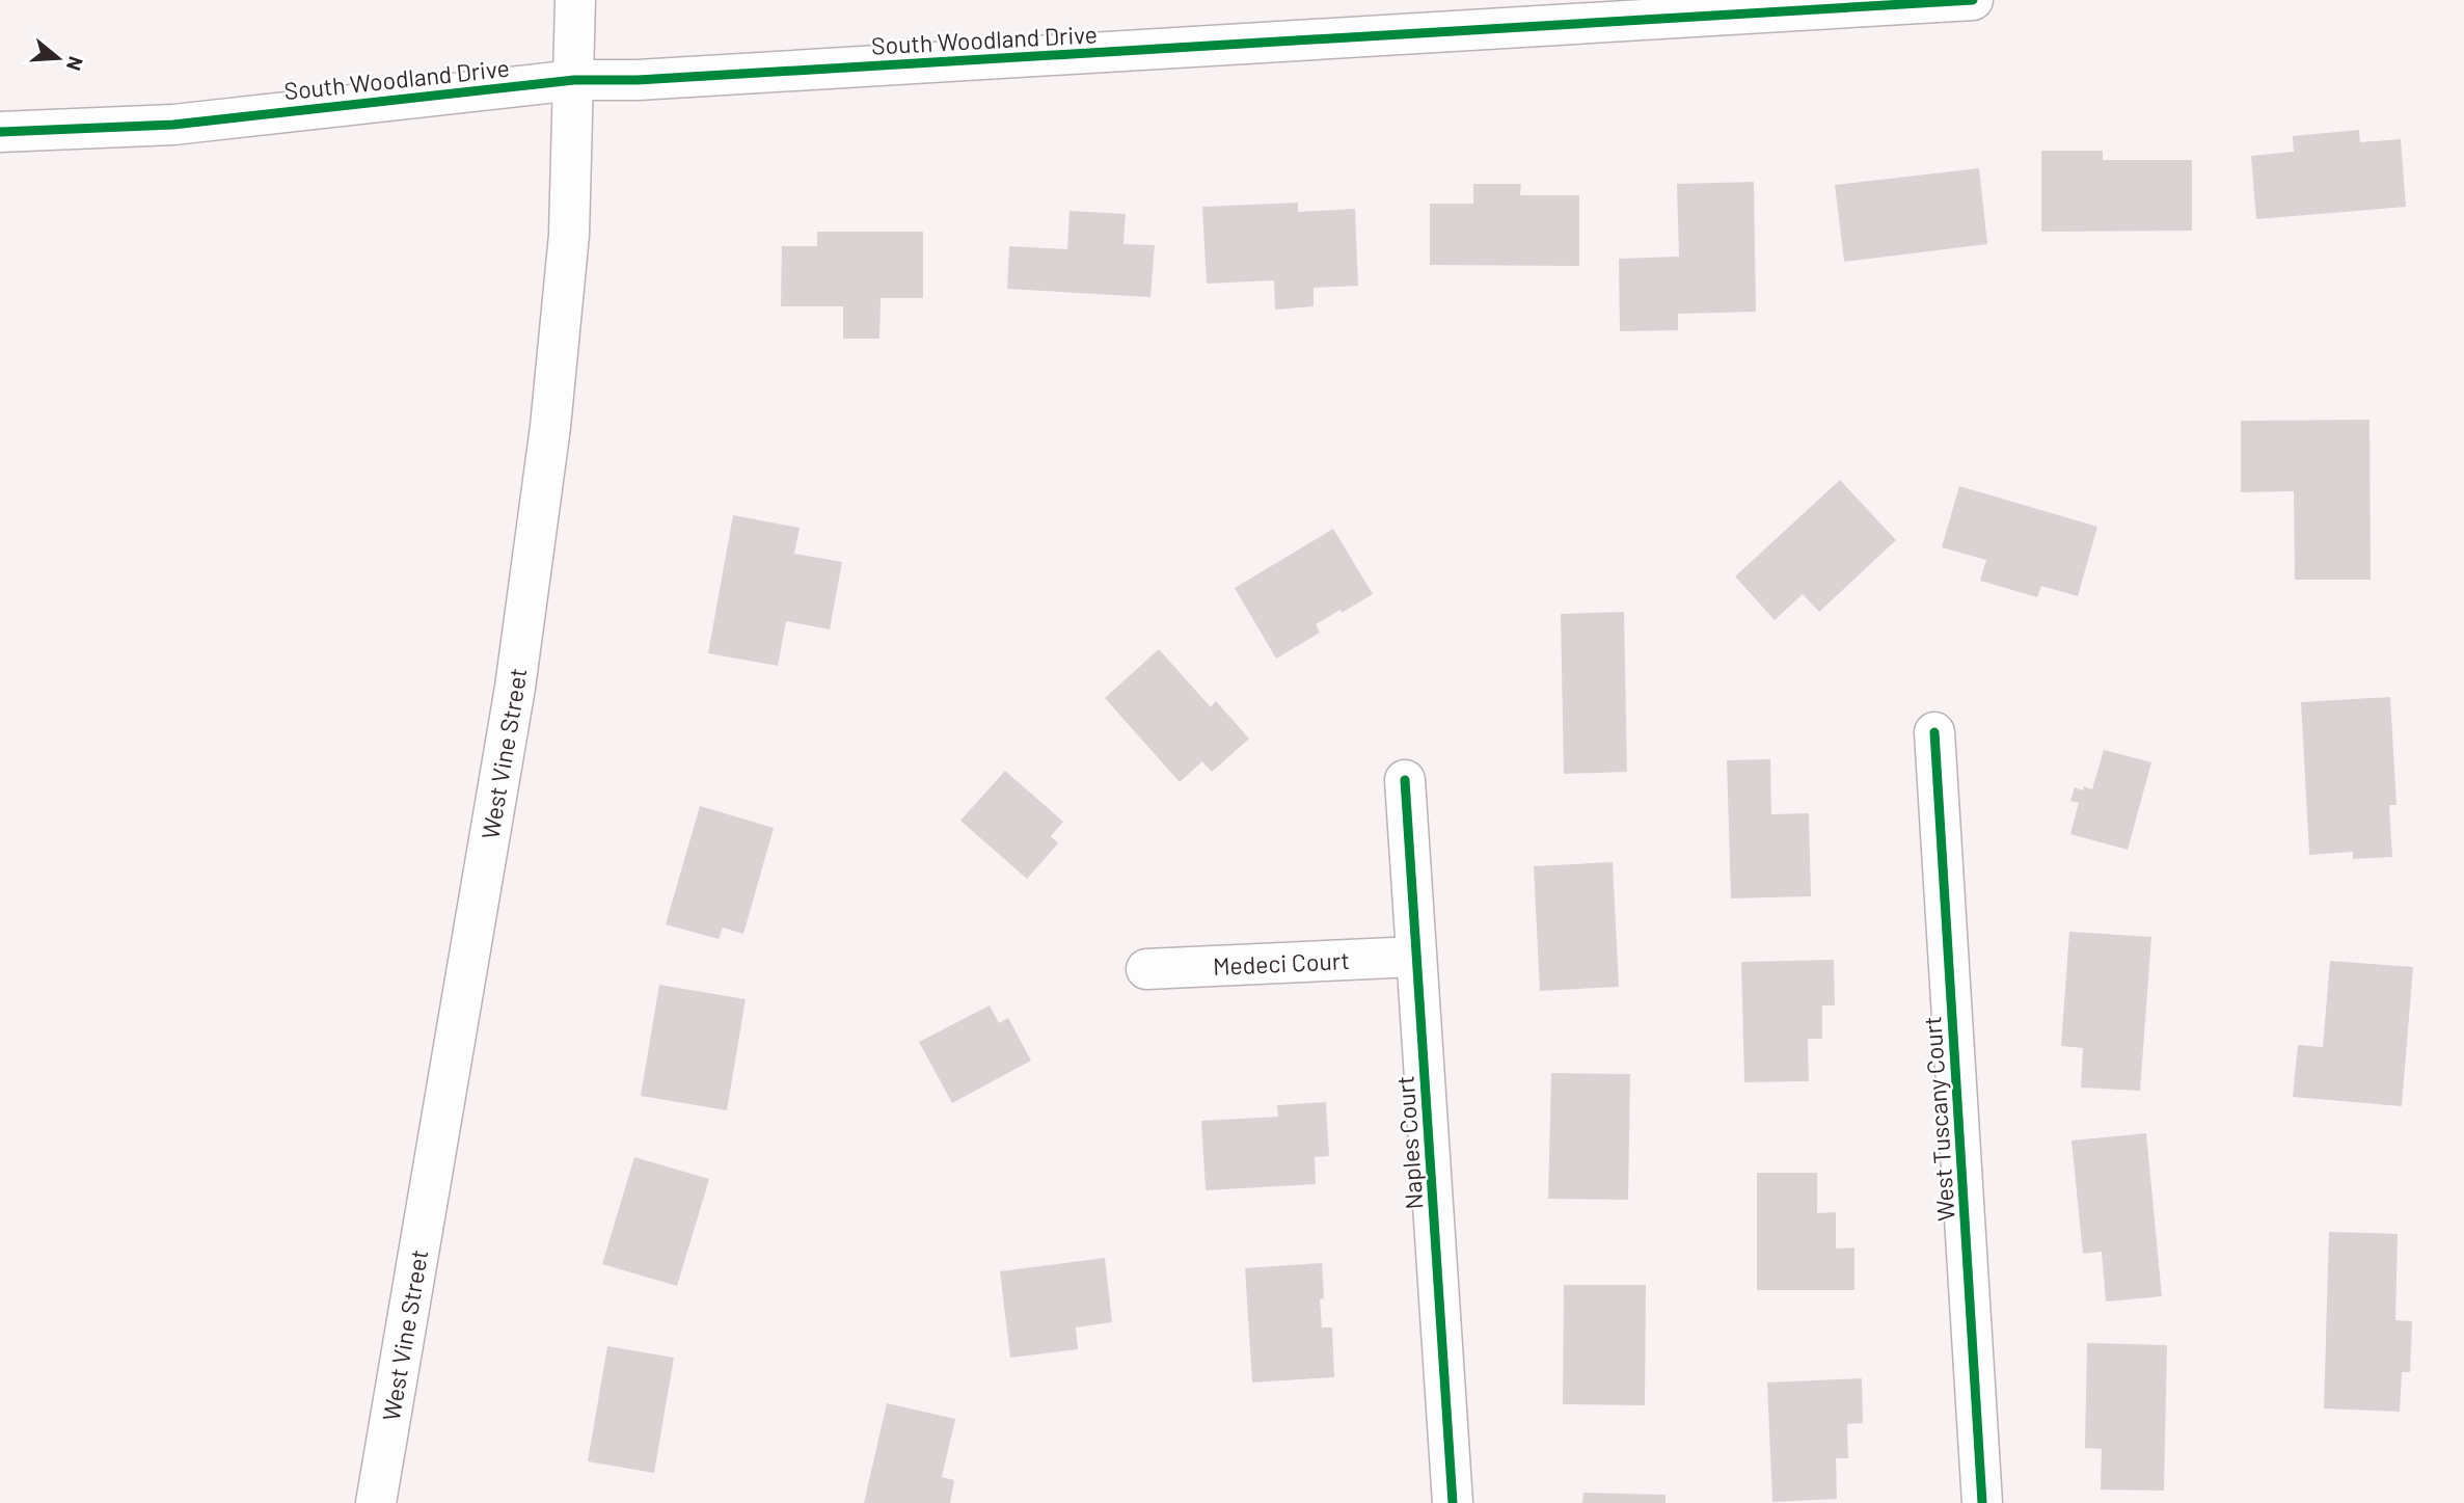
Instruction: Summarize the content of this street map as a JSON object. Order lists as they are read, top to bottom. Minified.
{"streets":{"street":["South Woodland Drive","West Vine Street","Medeci Court","West Tuscany Court","Naples Court"]},"crossings":[["South Woodland Drive","West Vine Street"],["Medeci Court","Naples Court"]],"north":"right"}
